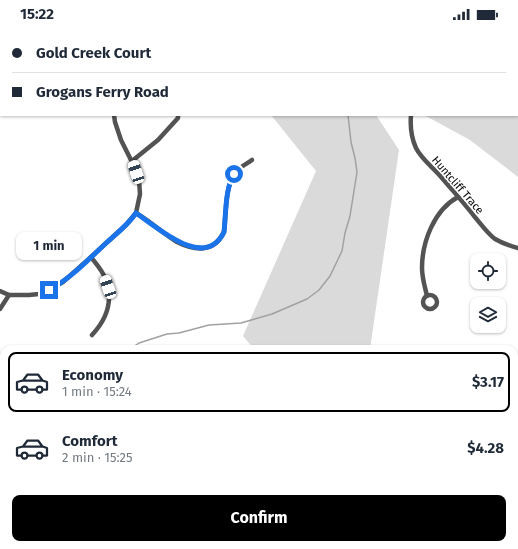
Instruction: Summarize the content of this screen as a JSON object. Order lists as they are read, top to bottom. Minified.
{"streets":{"street":["Huntcliff Trace"]},"page":{"status":"15:22","banner":["Gold Creek Court","Grogans Ferry Road"],"bubble":"1 min","list":[{"name":"Economy","note":"1 min · 15:24","value":"$3.17"},{"name":"Comfort","note":"2 min · 15:25","value":"$4.28"}],"buttons":"Confirm"}}
